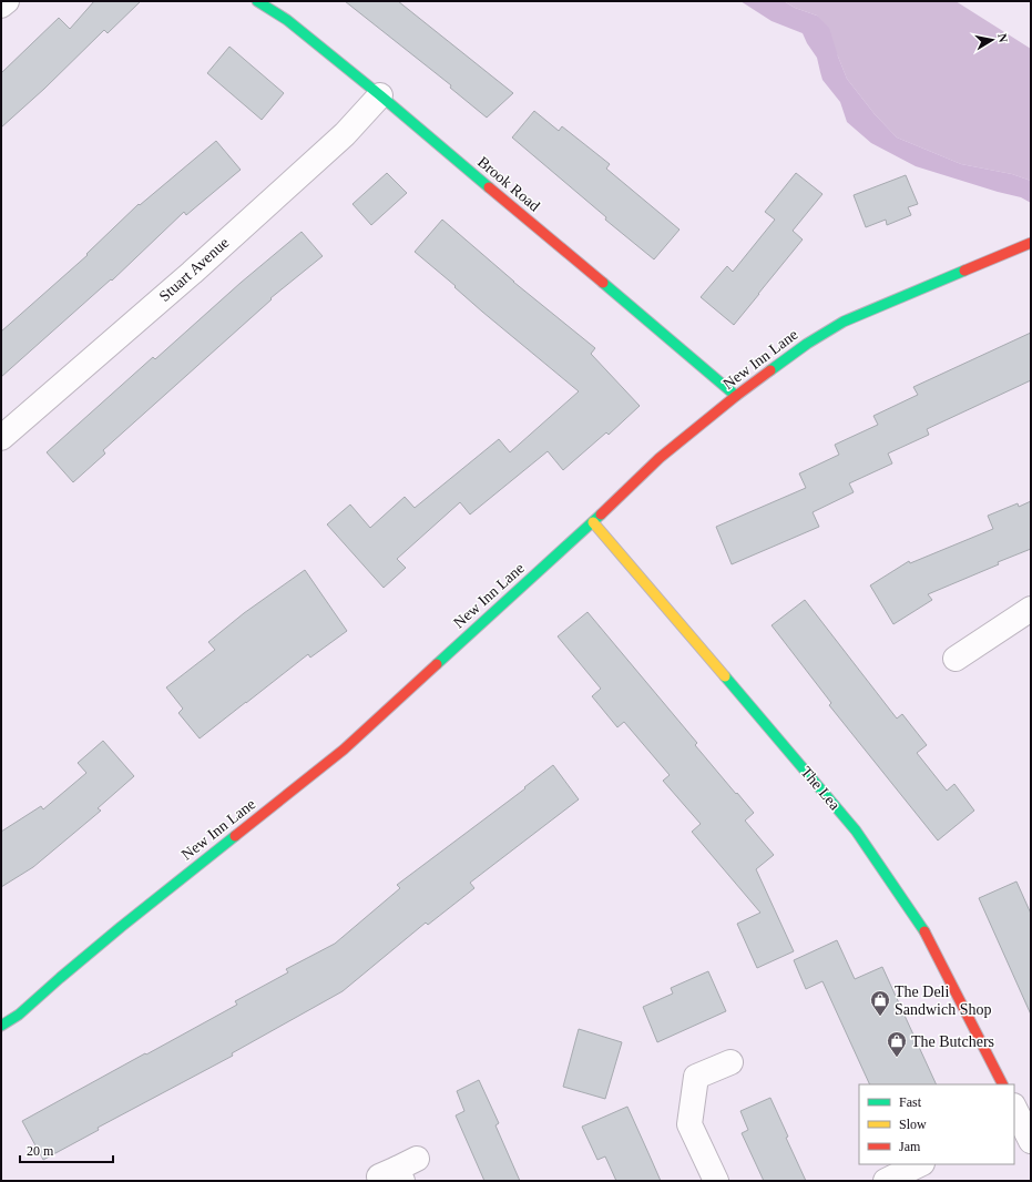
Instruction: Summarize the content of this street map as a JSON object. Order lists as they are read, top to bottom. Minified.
{"streets":{"street":["Brook Road","Stuart Avenue","New Inn Lane","The Lea"]},"crossings":[["Brook Road","Stuart Avenue"],["Brook Road","New Inn Lane"],["New Inn Lane","The Lea"]],"places":{"shop":["The Deli Sandwich Shop","The Butchers"]},"legend":["Fast","Slow","Jam"],"scale_bar":"20 m","north":"right"}
